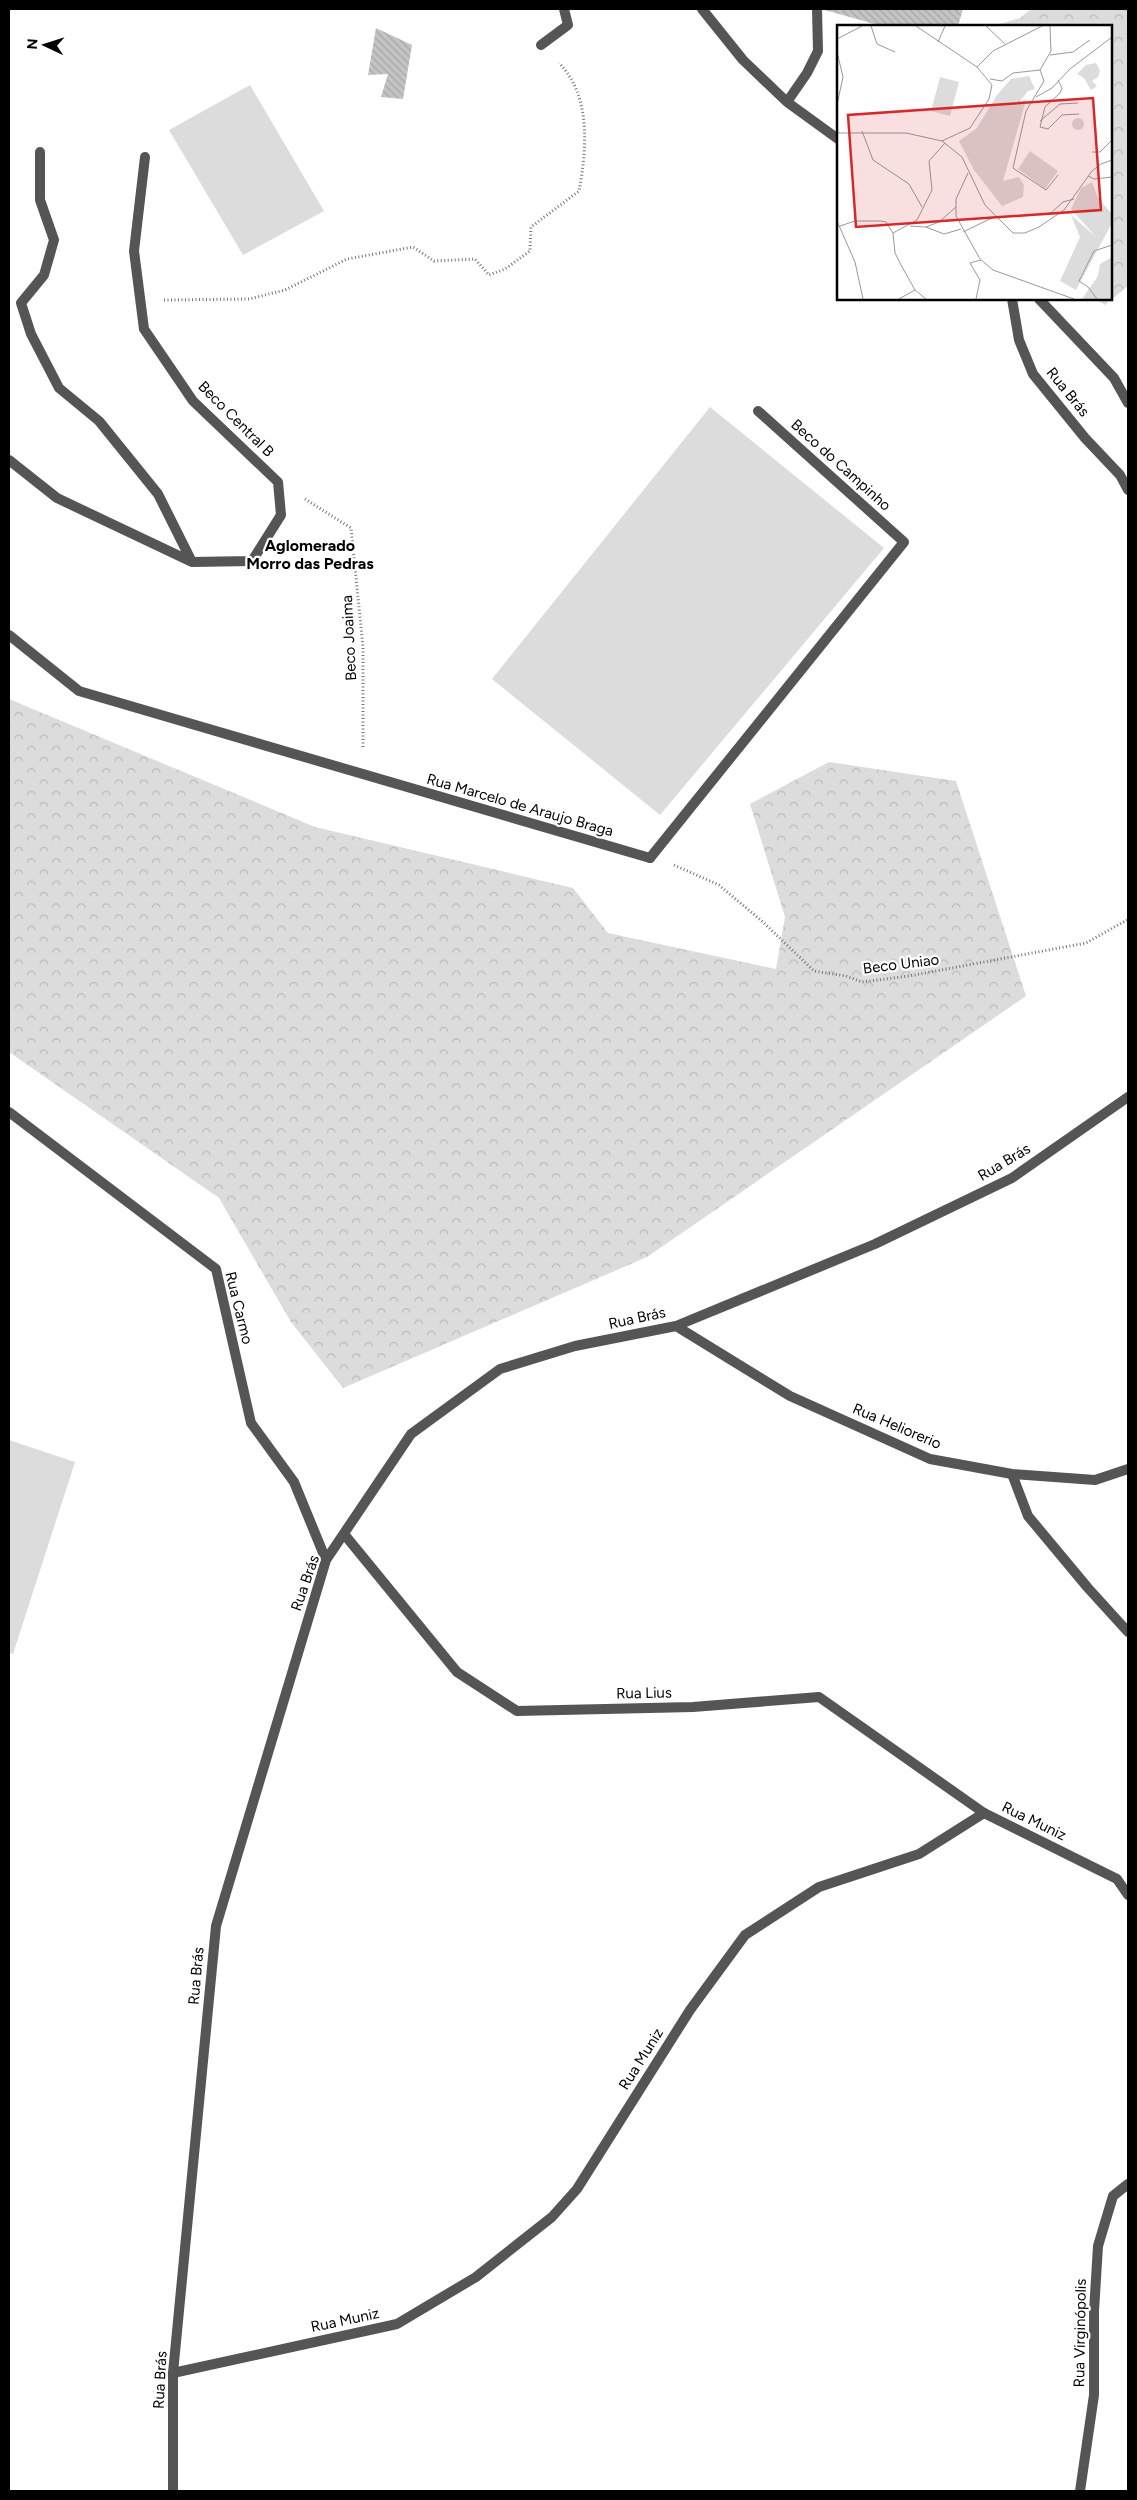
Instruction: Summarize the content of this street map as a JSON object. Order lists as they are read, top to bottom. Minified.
{"streets":{"street":["Rua Brás","Beco Central B","Beco do Campinho","Rua Marcelo de Araujo Braga","Rua Carmo","Rua Heliorerio","Rua Lius","Rua Muniz","Rua Virginópolis"],"path":["Beco Joaima","Beco Uniao"]},"crossings":[["Rua Brás","Rua Carmo"],["Rua Brás","Rua Heliorerio"],["Rua Brás","Rua Lius"],["Rua Brás","Rua Muniz"],["Beco Central B","Beco Joaima"],["Beco do Campinho","Rua Marcelo de Araujo Braga"],["Beco do Campinho","Beco Uniao"],["Beco Joaima","Rua Marcelo de Araujo Braga"],["Rua Marcelo de Araujo Braga","Beco Uniao"],["Rua Lius","Rua Muniz"]],"districts":["Aglomerado Morro das Pedras"],"north":"left"}
